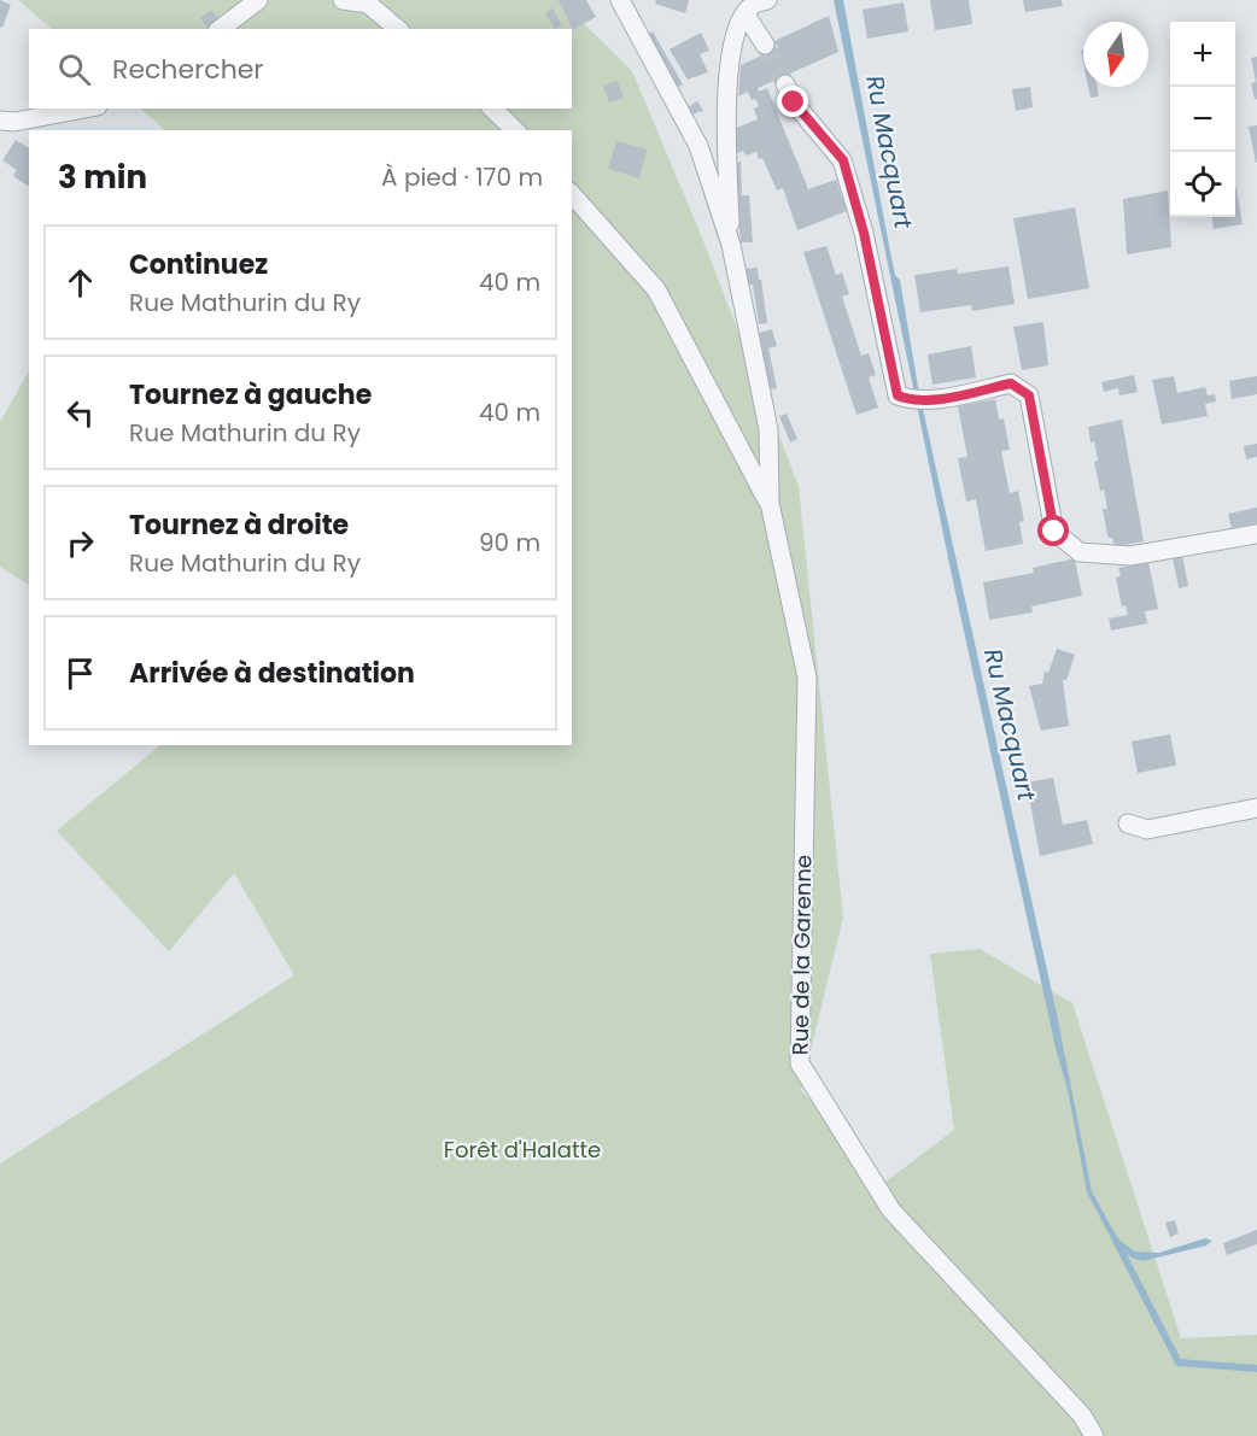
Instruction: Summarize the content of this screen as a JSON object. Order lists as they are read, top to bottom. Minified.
{"streets":{"street":["Rue de la Garenne"]},"water":["Ru Macquart"],"parks":["Forêt d'Halatte"],"north":"bottom","page":{"map_buttons":["+","−"],"search":"Rechercher","heading":["3 min","À pied · 170 m"],"list":[["Continuez","Rue Mathurin du Ry","40 m"],["Tournez à gauche","Rue Mathurin du Ry","40 m"],["Tournez à droite","Rue Mathurin du Ry","90 m"],"Arrivée à destination"]}}
